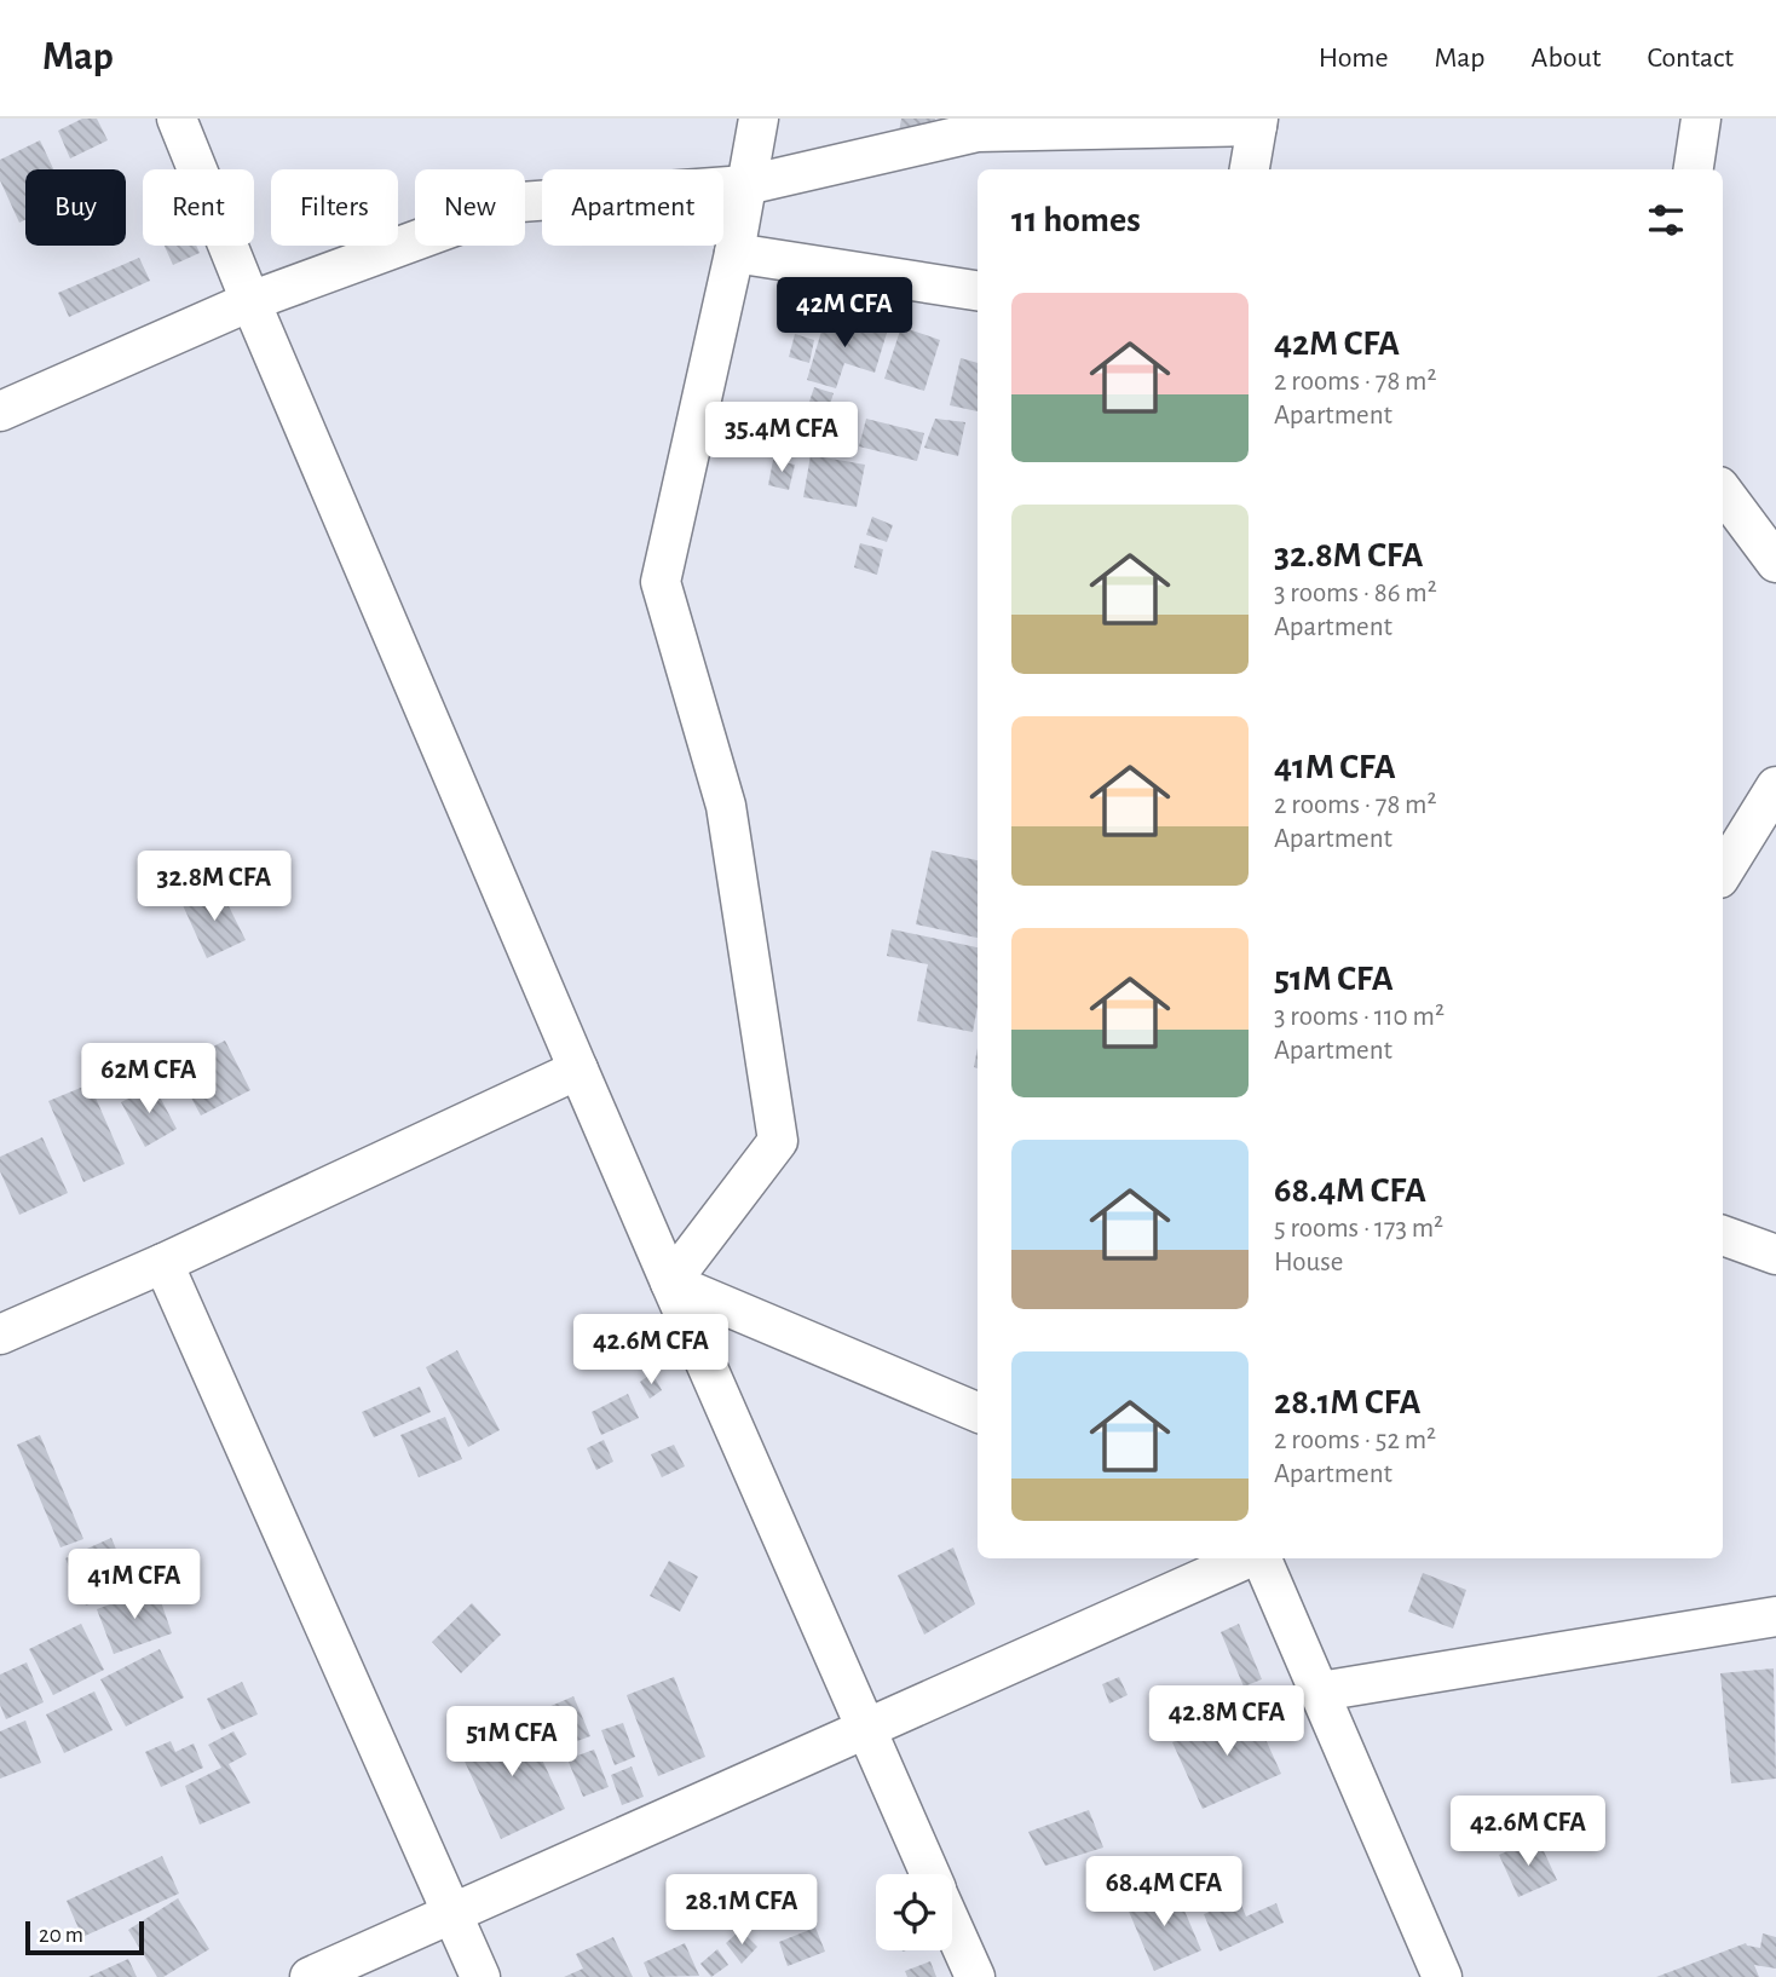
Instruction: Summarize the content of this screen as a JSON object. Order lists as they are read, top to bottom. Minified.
{"scale_bar":"20 m","page":{"header":"Map","nav":["Home","Map","About","Contact"],"chip":["Buy","Rent","Filters","New","Apartment"],"heading":"11 homes","list":[{"name":"42M CFA","note":"2 rooms · 78 m² · Apartment"},{"name":"32.8M CFA","note":"3 rooms · 86 m² · Apartment"},{"name":"41M CFA","note":"2 rooms · 78 m² · Apartment"},{"name":"51M CFA","note":"3 rooms · 110 m² · Apartment"},{"name":"68.4M CFA","note":"5 rooms · 173 m² · House"},{"name":"28.1M CFA","note":"2 rooms · 52 m² · Apartment"}],"price":["42M CFA","35.4M CFA","32.8M CFA","62M CFA","42.6M CFA","41M CFA","42.8M CFA","51M CFA","42.6M CFA","68.4M CFA","28.1M CFA"],"scale":"20 m"}}
